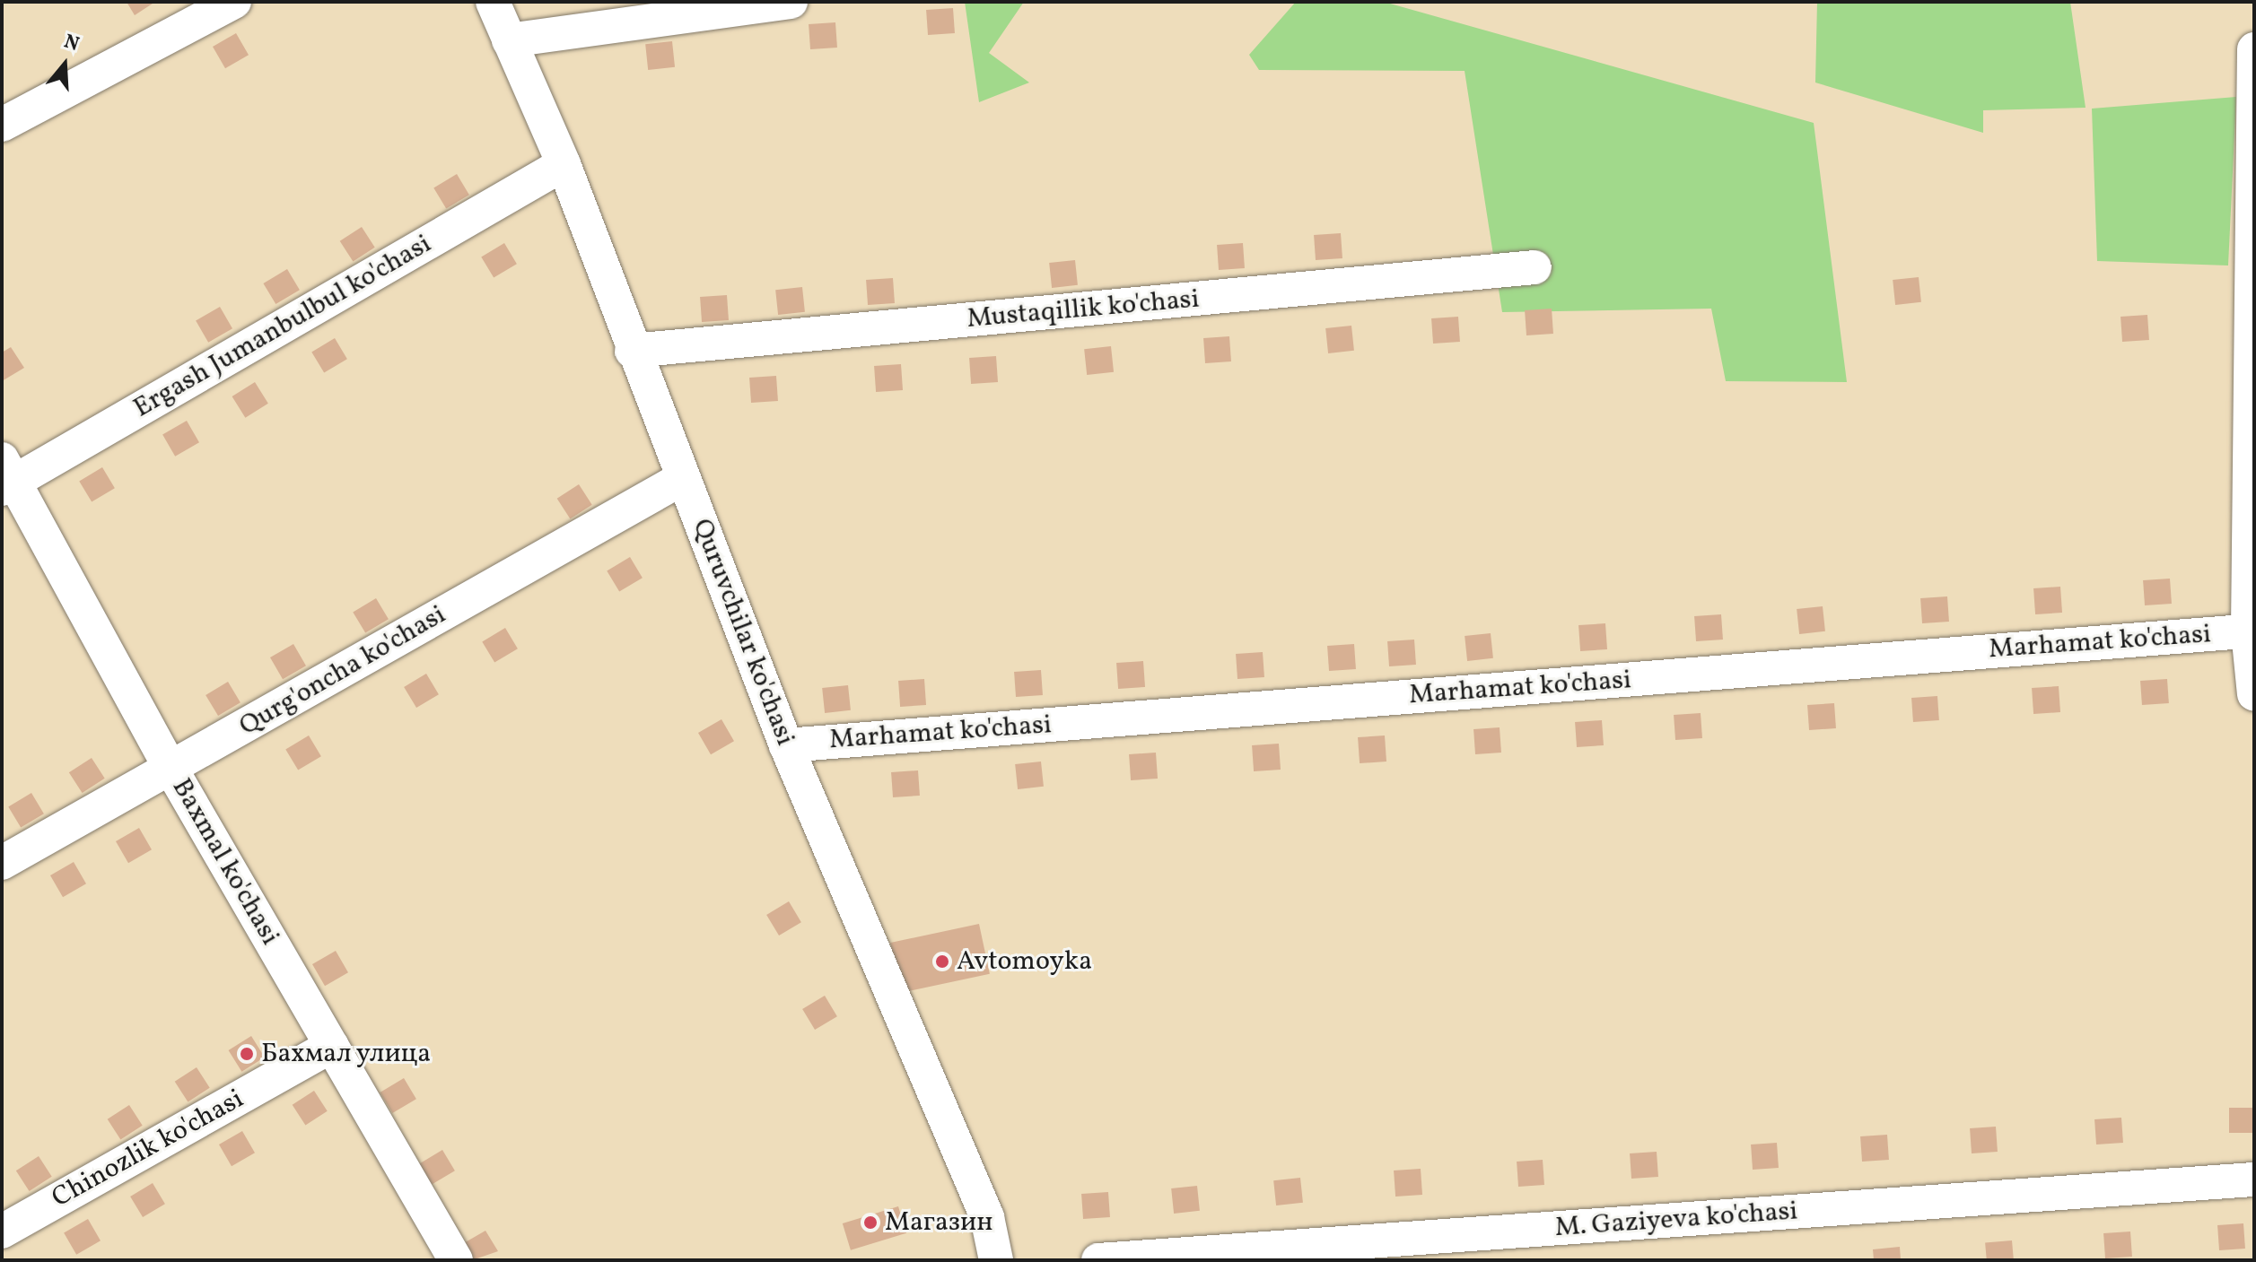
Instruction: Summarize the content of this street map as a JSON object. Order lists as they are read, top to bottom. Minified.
{"streets":{"street":["Mustaqillik ko'chasi","Ergash Jumanbulbul ko'chasi","Quruvchilar ko'chasi","Marhamat ko'chasi","Qurg'oncha ko'chasi","Baхmal ko'chasi","Сhinozlik ko'chasi","M. Gaziyeva ko'chasi"]},"crossings":[["Mustaqillik ko'chasi","Quruvchilar ko'chasi"],["Ergash Jumanbulbul ko'chasi","Quruvchilar ko'chasi"],["Ergash Jumanbulbul ko'chasi","Baхmal ko'chasi"],["Quruvchilar ko'chasi","Marhamat ko'chasi"],["Quruvchilar ko'chasi","Qurg'oncha ko'chasi"],["Qurg'oncha ko'chasi","Baхmal ko'chasi"],["Baхmal ko'chasi","Сhinozlik ko'chasi"]],"places":["Avtomoyka","Бахмал улица","Магазин"],"north":"top"}
